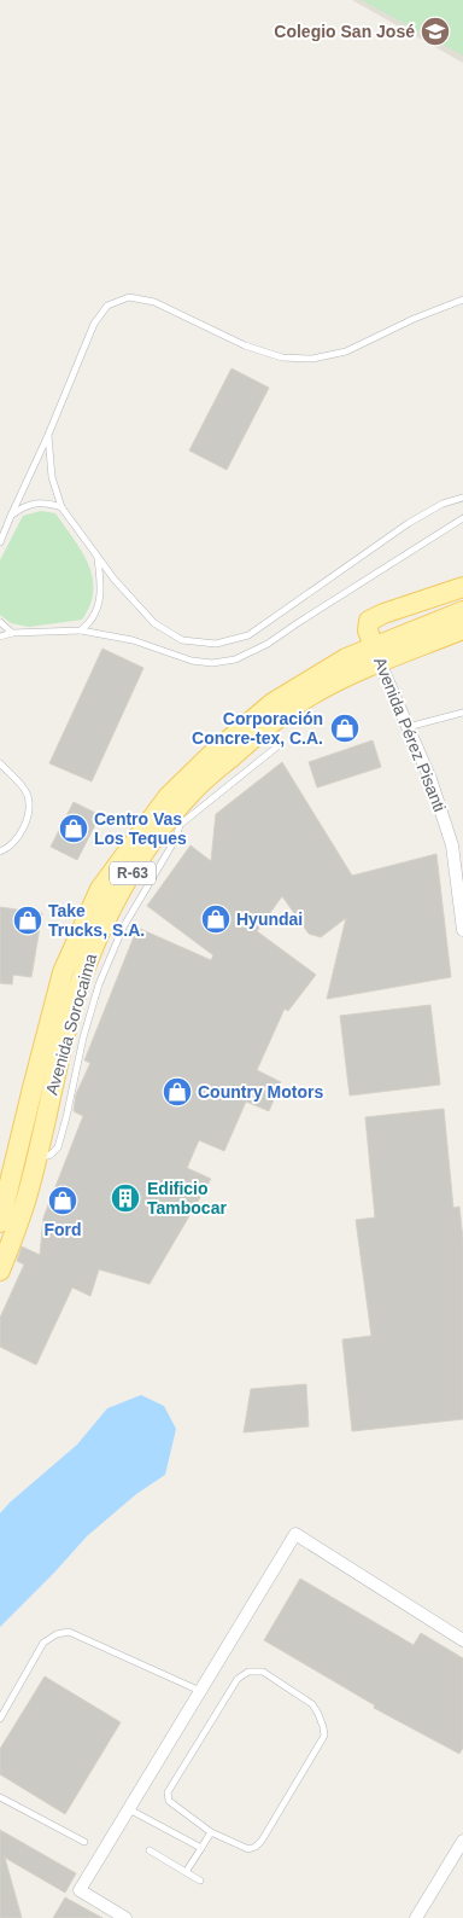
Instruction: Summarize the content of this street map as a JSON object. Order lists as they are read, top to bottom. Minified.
{"streets":{"main road":["R-63","Avenida Sorocaima"],"street":["Avenida Pérez Pisanti"]},"crossings":[["Avenida Pérez Pisanti","Avenida Sorocaima"]],"places":{"school or university":["Colegio San José"],"shop":["Corporación Concre-tex, C.A.","Centro Vas Los Teques","Hyundai","Take Trucks, S.A.","Country Motors","Ford"],"building":["Edificio Tambocar"]}}
